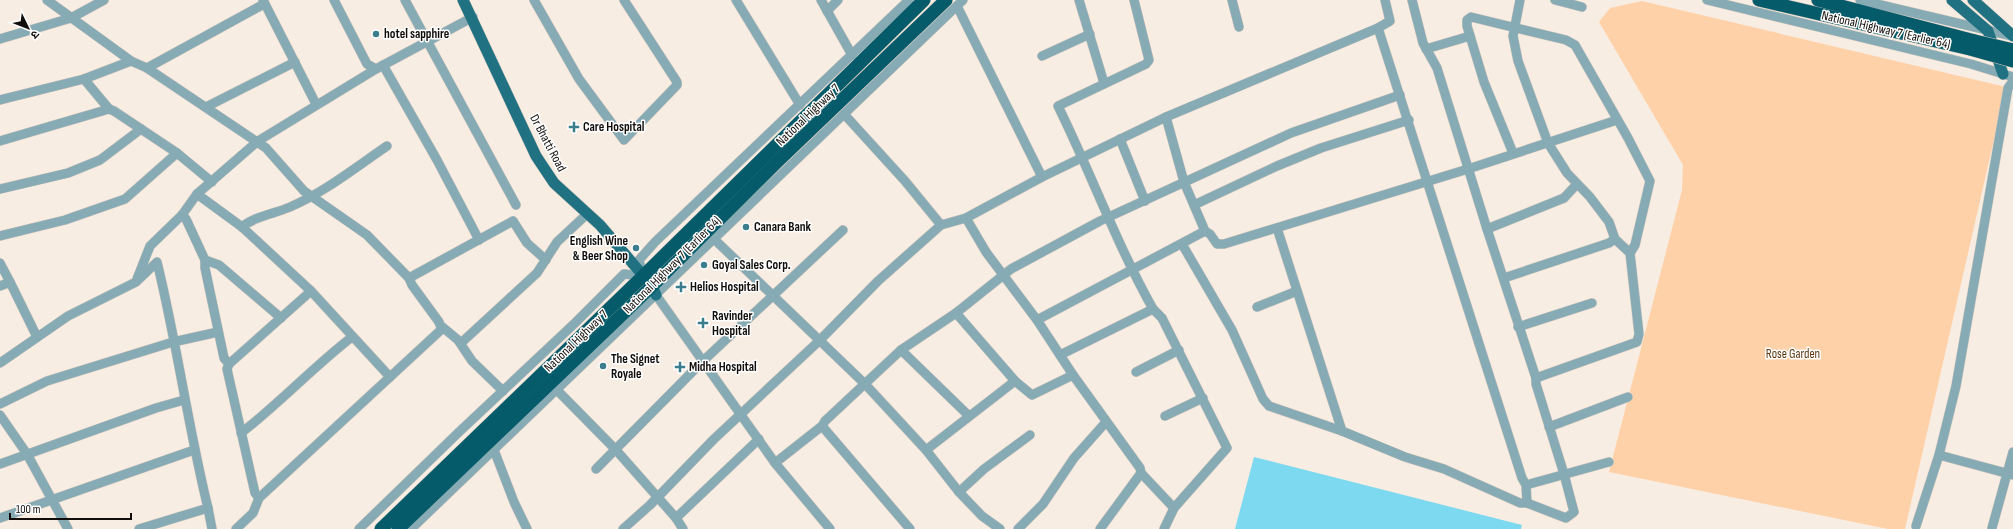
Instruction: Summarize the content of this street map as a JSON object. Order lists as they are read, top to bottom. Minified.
{"streets":{"highway":["National Highway 7 (Earlier 64)","National Highway 7"],"main road":["Dr Bhatti Road"]},"crossings":[["National Highway 7 (Earlier 64)","Dr Bhatti Road"],["National Highway 7","Dr Bhatti Road"]],"parks":["Rose Garden"],"places":{"other":["hotel sapphire","Canara Bank","English Wine & Beer Shop","Goyal Sales Corp.","The Signet Royale"],"health":["Care Hospital","Helios Hospital","Ravinder Hospital","Midha Hospital"]},"scale_bar":"100 m","north":"bottom right"}
